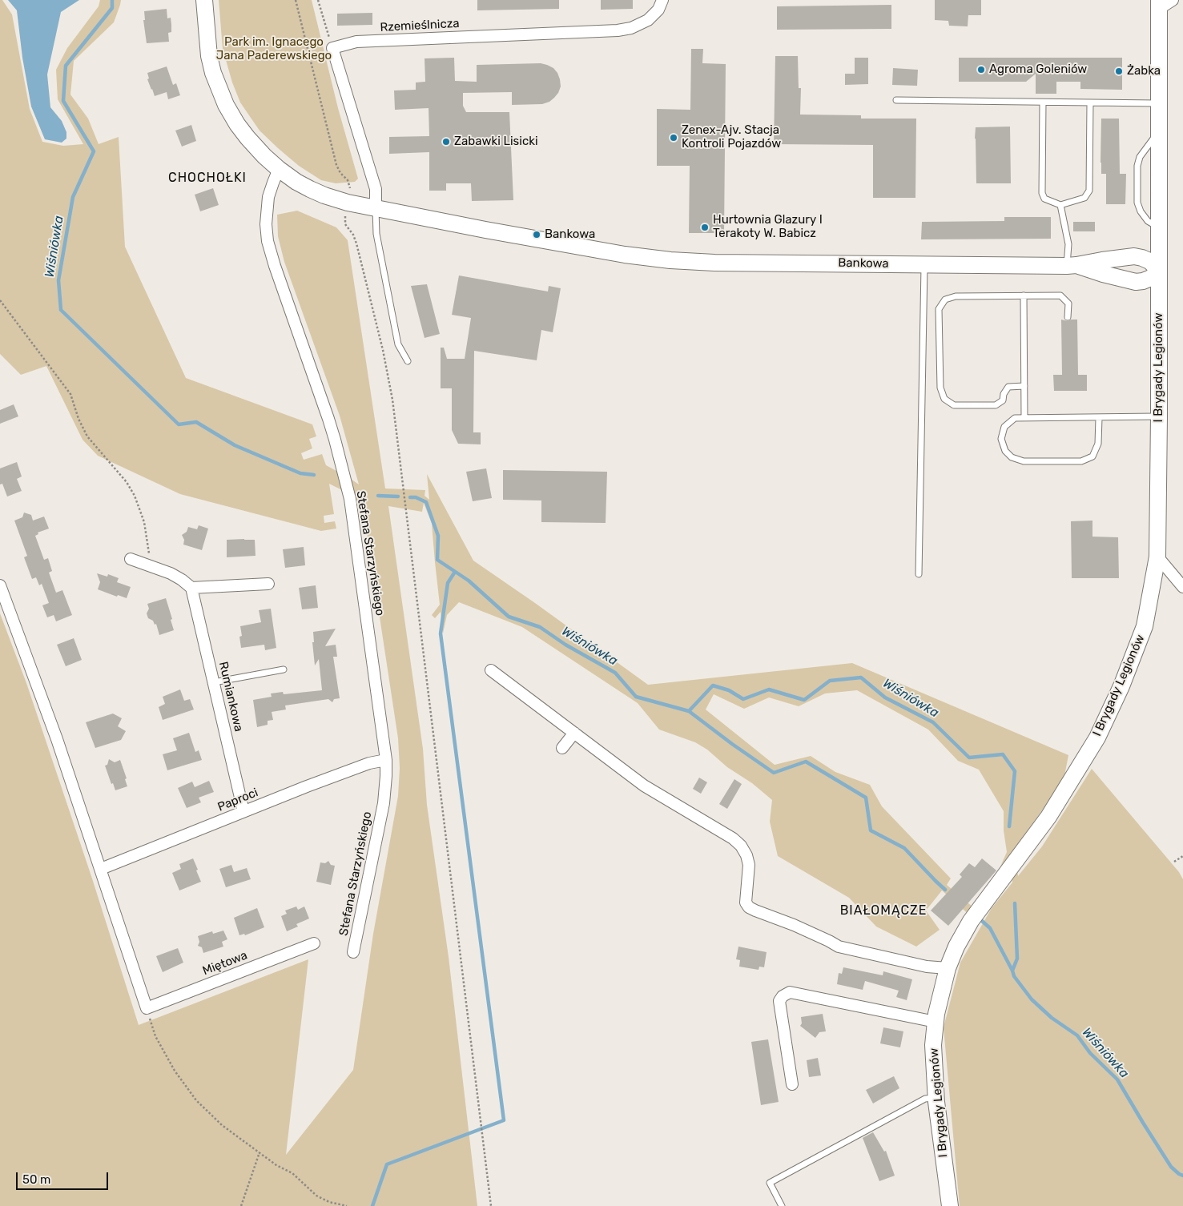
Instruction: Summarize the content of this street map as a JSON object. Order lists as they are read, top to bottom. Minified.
{"streets":{"street":["Rzemieślnicza","Bankowa","I Brygady Legionów","Stefana Starzyńskiego","Rumiankowa","Paproci","Miętowa"]},"crossings":[["Bankowa","I Brygady Legionów"],["Bankowa","Stefana Starzyńskiego"],["Stefana Starzyńskiego","Paproci"],["Rumiankowa","Paproci"]],"districts":["CHOCHOŁKI","BIAŁOMĄCZE"],"water":["Wiśniówka"],"parks":["Park im. Ignacego Jana Paderewskiego"],"places":["Agroma Goleniów","Żabka","Zenex-Ajv. Stacja Kontroli Pojazdów","Zabawki Lisicki","Hurtownia Glazury I Terakoty W. Babicz","Bankowa"],"scale_bar":"50 m"}
